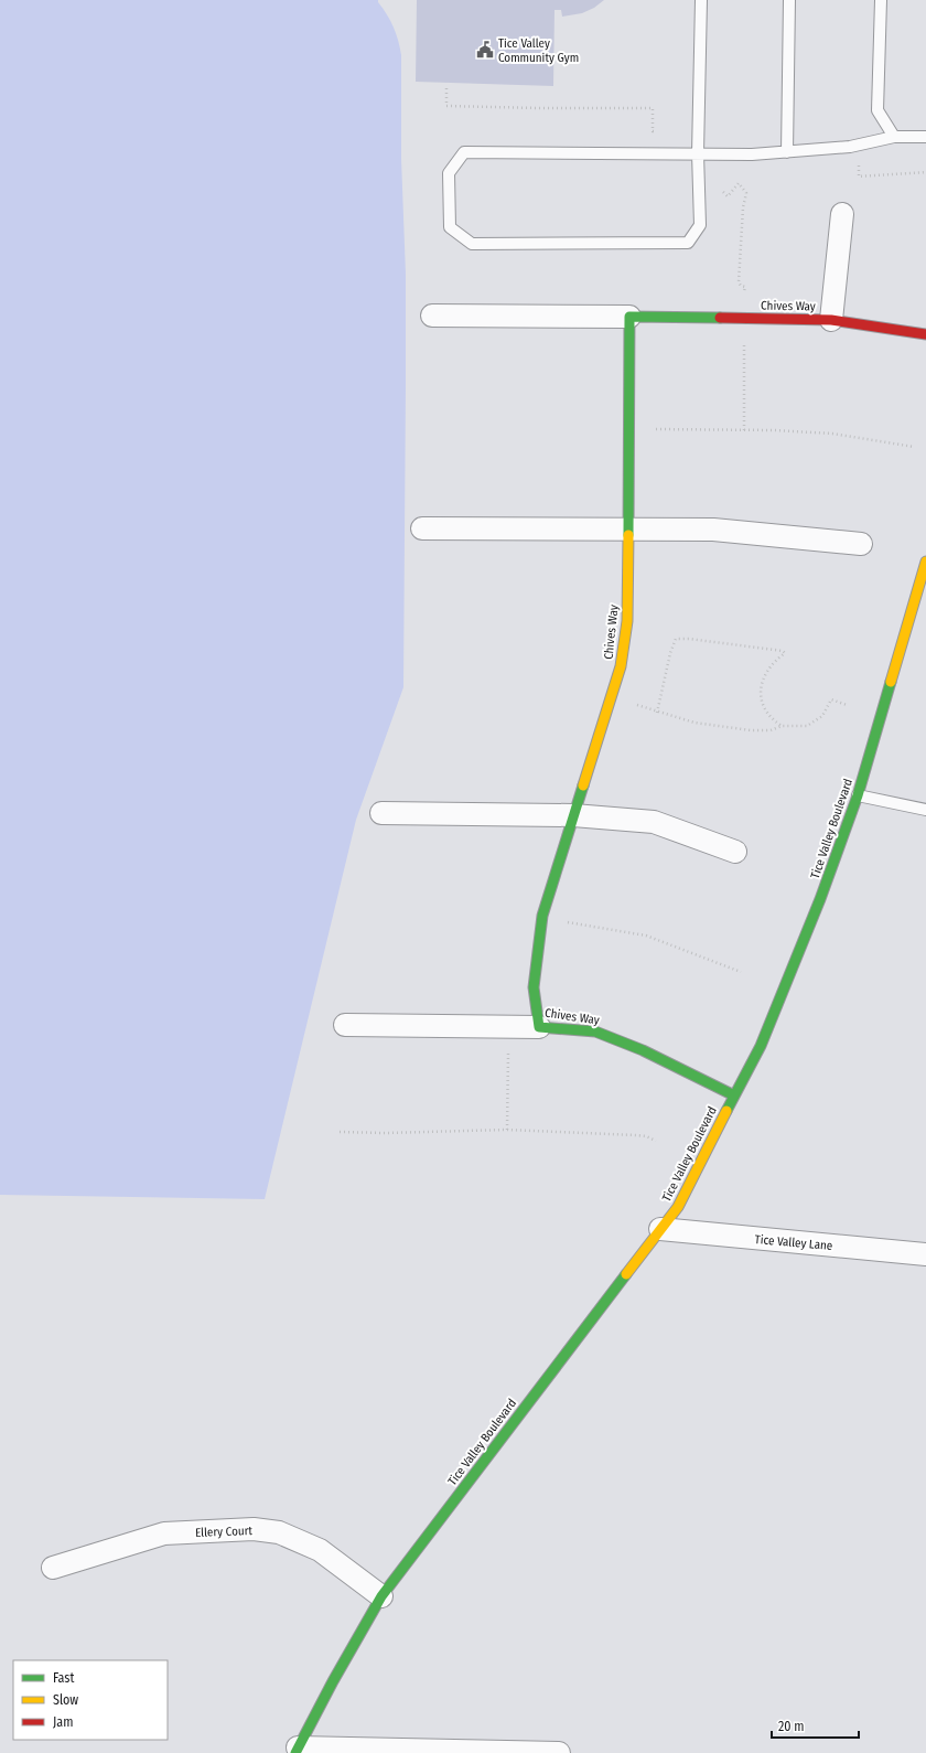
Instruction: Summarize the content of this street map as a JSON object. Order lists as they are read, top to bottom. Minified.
{"streets":{"street":["Chives Way","Tice Valley Boulevard","Tice Valley Lane","Ellery Court"]},"crossings":[["Chives Way","Tice Valley Boulevard"],["Tice Valley Boulevard","Tice Valley Lane"],["Tice Valley Boulevard","Ellery Court"]],"places":{"public building":["Tice Valley Community Gym"]},"legend":["Fast","Slow","Jam"],"scale_bar":"20 m"}
